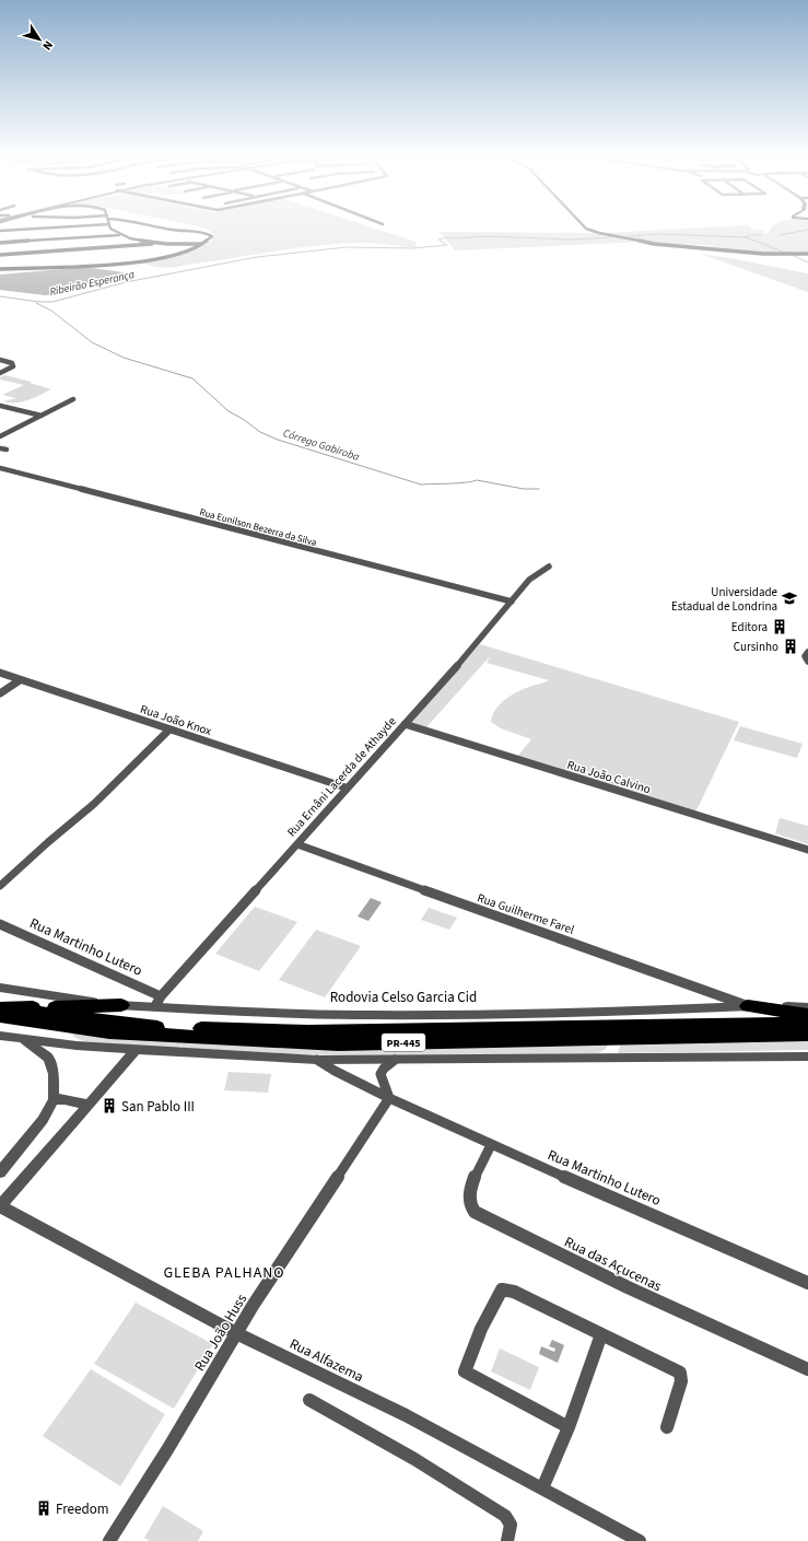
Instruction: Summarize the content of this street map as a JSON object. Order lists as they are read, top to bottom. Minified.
{"streets":{"highway":["PR-445"],"street":["Rua Eunilson Bezerra da Silva","Rua João Knox","Rua Ernâni Lacerda de Athayde","Rua João Calvino","Rua Guilherme Farel","Rua Martinho Lutero","Rodovia Celso Garcia Cid","Rua das Açucenas","Rua João Huss","Rua Alfazema"]},"crossings":[["Rua Eunilson Bezerra da Silva","Rua Ernâni Lacerda de Athayde"],["Rua João Knox","Rua Ernâni Lacerda de Athayde"],["Rua Ernâni Lacerda de Athayde","Rua João Calvino"],["Rua Ernâni Lacerda de Athayde","Rua Guilherme Farel"],["Rua Ernâni Lacerda de Athayde","Rua Martinho Lutero"],["Rua Ernâni Lacerda de Athayde","Rodovia Celso Garcia Cid"],["Rua Guilherme Farel","Rodovia Celso Garcia Cid"],["Rua Martinho Lutero","Rodovia Celso Garcia Cid"],["Rua Martinho Lutero","Rua das Açucenas"],["Rua Martinho Lutero","Rua João Huss"],["Rua João Huss","Rua Alfazema"]],"districts":["GLEBA PALHANO"],"water":["Ribeirão Esperança","Córrego Gabiroba"],"places":{"school or university":["Universidade Estadual de Londrina"],"building":["Editora","Cursinho","San Pablo III","Freedom"]},"north":"bottom right"}
